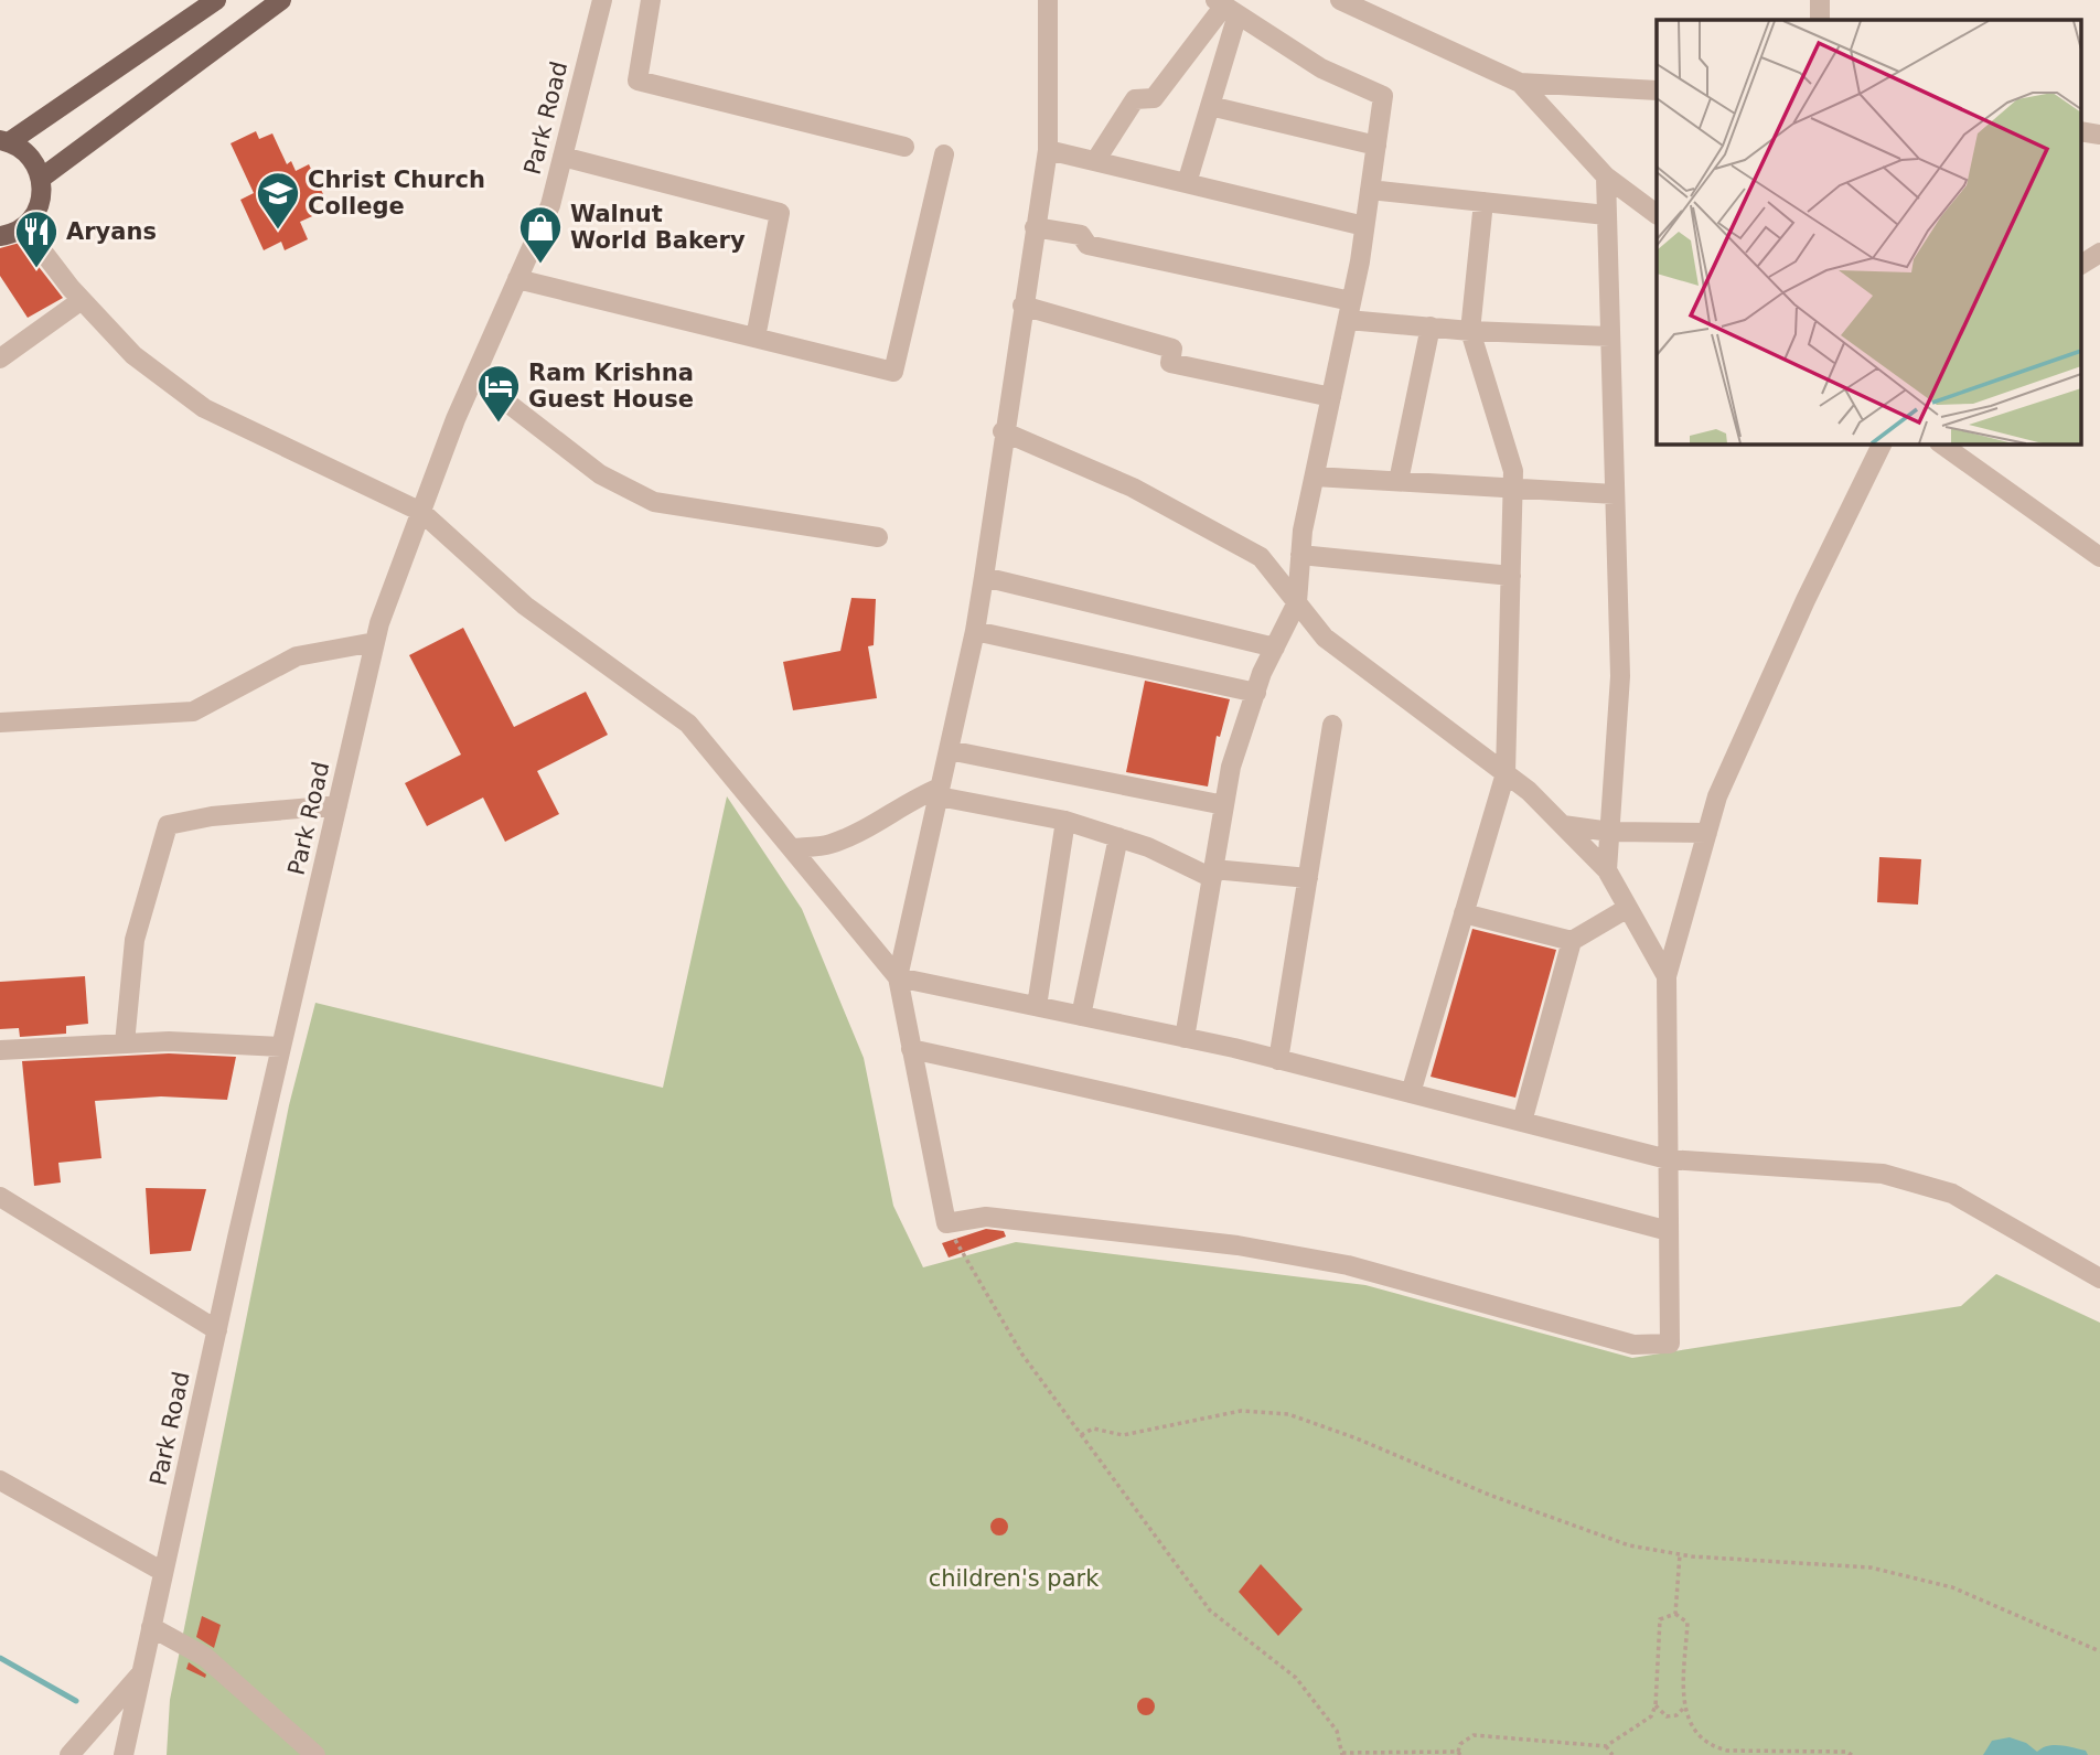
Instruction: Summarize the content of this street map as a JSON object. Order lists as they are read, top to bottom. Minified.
{"streets":{"street":["Park Road"]},"parks":["children's park"],"places":{"school or university":["Christ Church College"],"shop":["Walnut World Bakery"],"restaurant":["Aryans"],"hotel":["Ram Krishna Guest House"]}}
